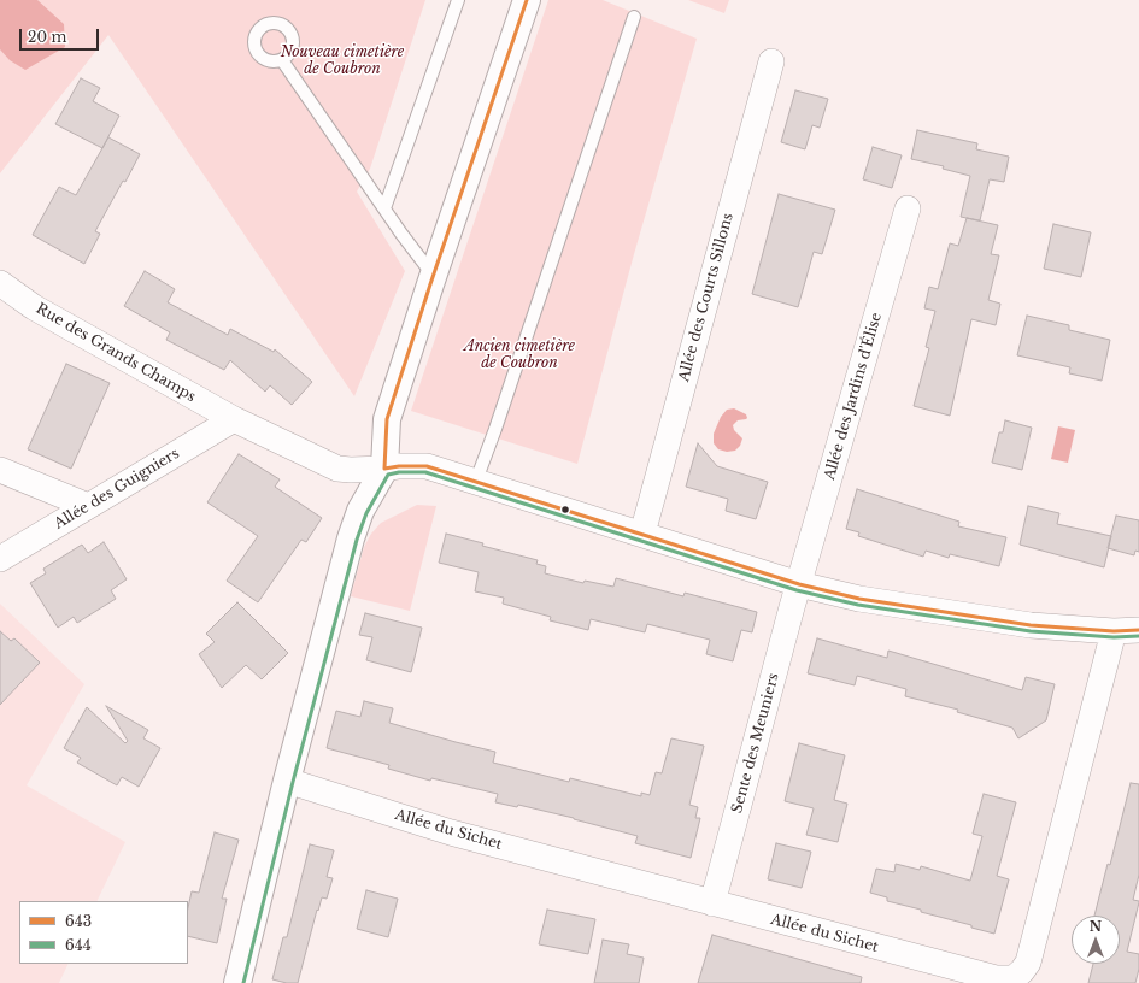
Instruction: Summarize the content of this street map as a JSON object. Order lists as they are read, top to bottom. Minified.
{"streets":{"street":["Allée des Courts Sillons","Rue des Grands Champs","Allée des Jardins d'Élise","Allée des Guigniers","Sente des Meuniers","Allée du Sichet"]},"crossings":[["Allée des Courts Sillons","Rue des Grands Champs"],["Rue des Grands Champs","Allée des Jardins d'Élise"],["Rue des Grands Champs","Allée des Guigniers"],["Rue des Grands Champs","Sente des Meuniers"],["Rue des Grands Champs","Allée du Sichet"],["Allée des Jardins d'Élise","Sente des Meuniers"],["Sente des Meuniers","Allée du Sichet"]],"parks":["Nouveau cimetière de Coubron","Ancien cimetière de Coubron"],"lines":["transit line 643","transit line 644"],"legend":["643","644"],"scale_bar":"20 m","north":"top"}
